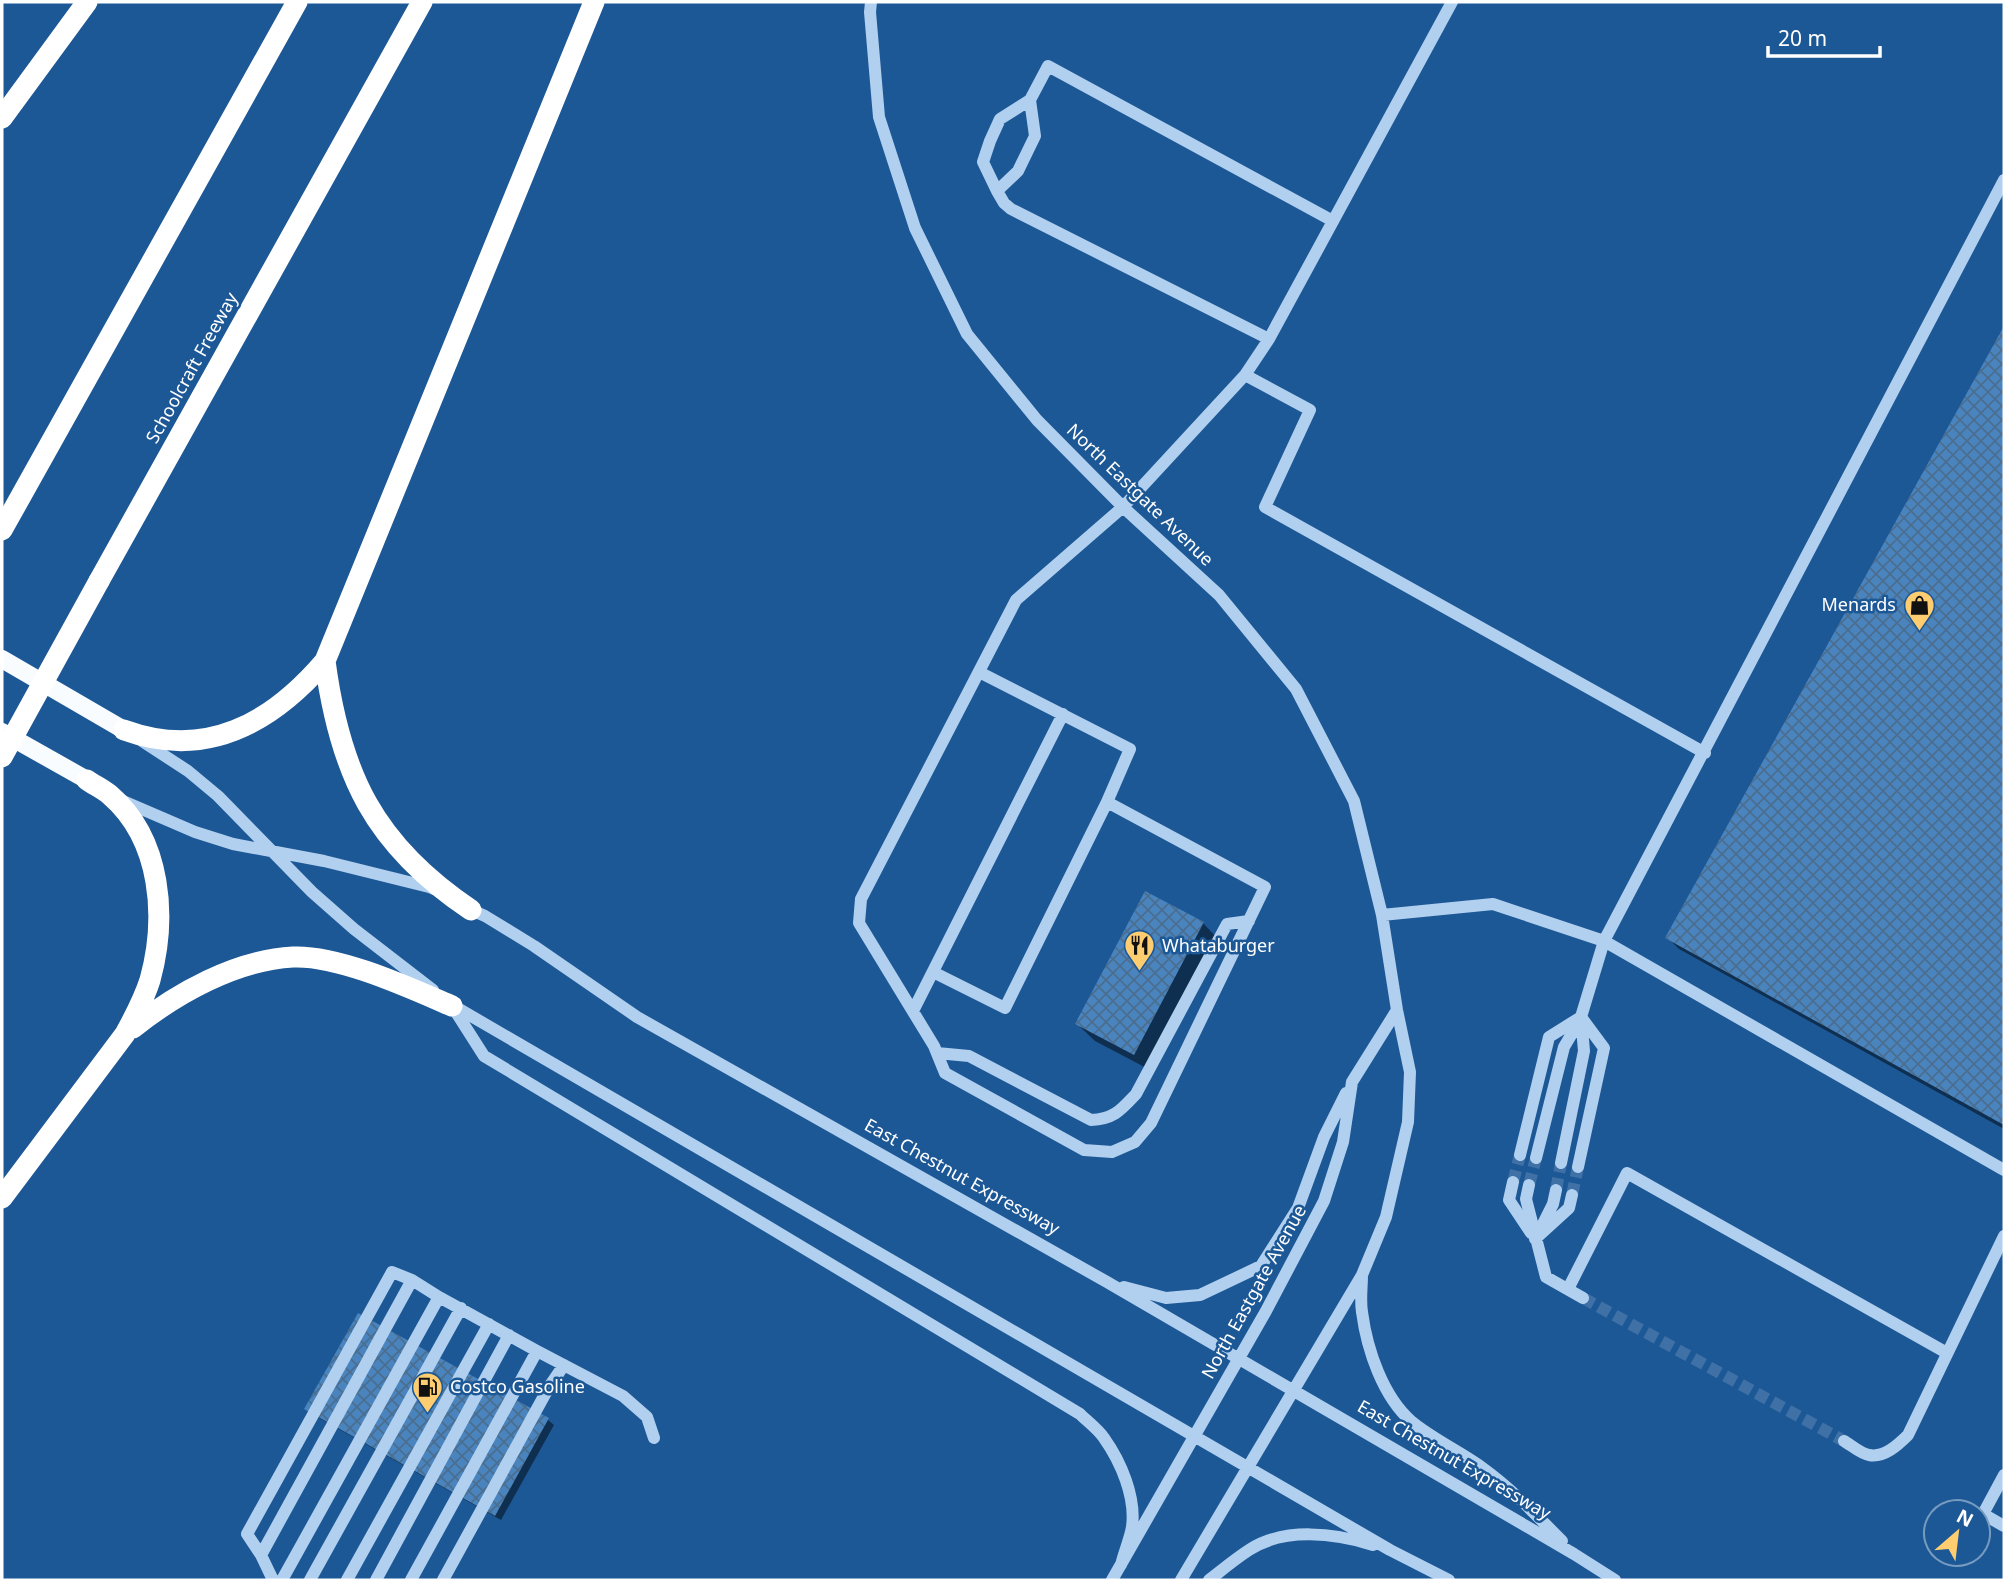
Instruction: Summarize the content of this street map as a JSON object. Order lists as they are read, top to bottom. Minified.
{"streets":{"highway":["Schoolcraft Freeway"],"main road":["East Chestnut Expressway"],"street":["North Eastgate Avenue"]},"crossings":[["North Eastgate Avenue","East Chestnut Expressway"]],"places":{"shop":["Menards"],"restaurant":["Whataburger"],"fuel station":["Costco Gasoline"]},"scale_bar":"20 m","north":"top right"}
